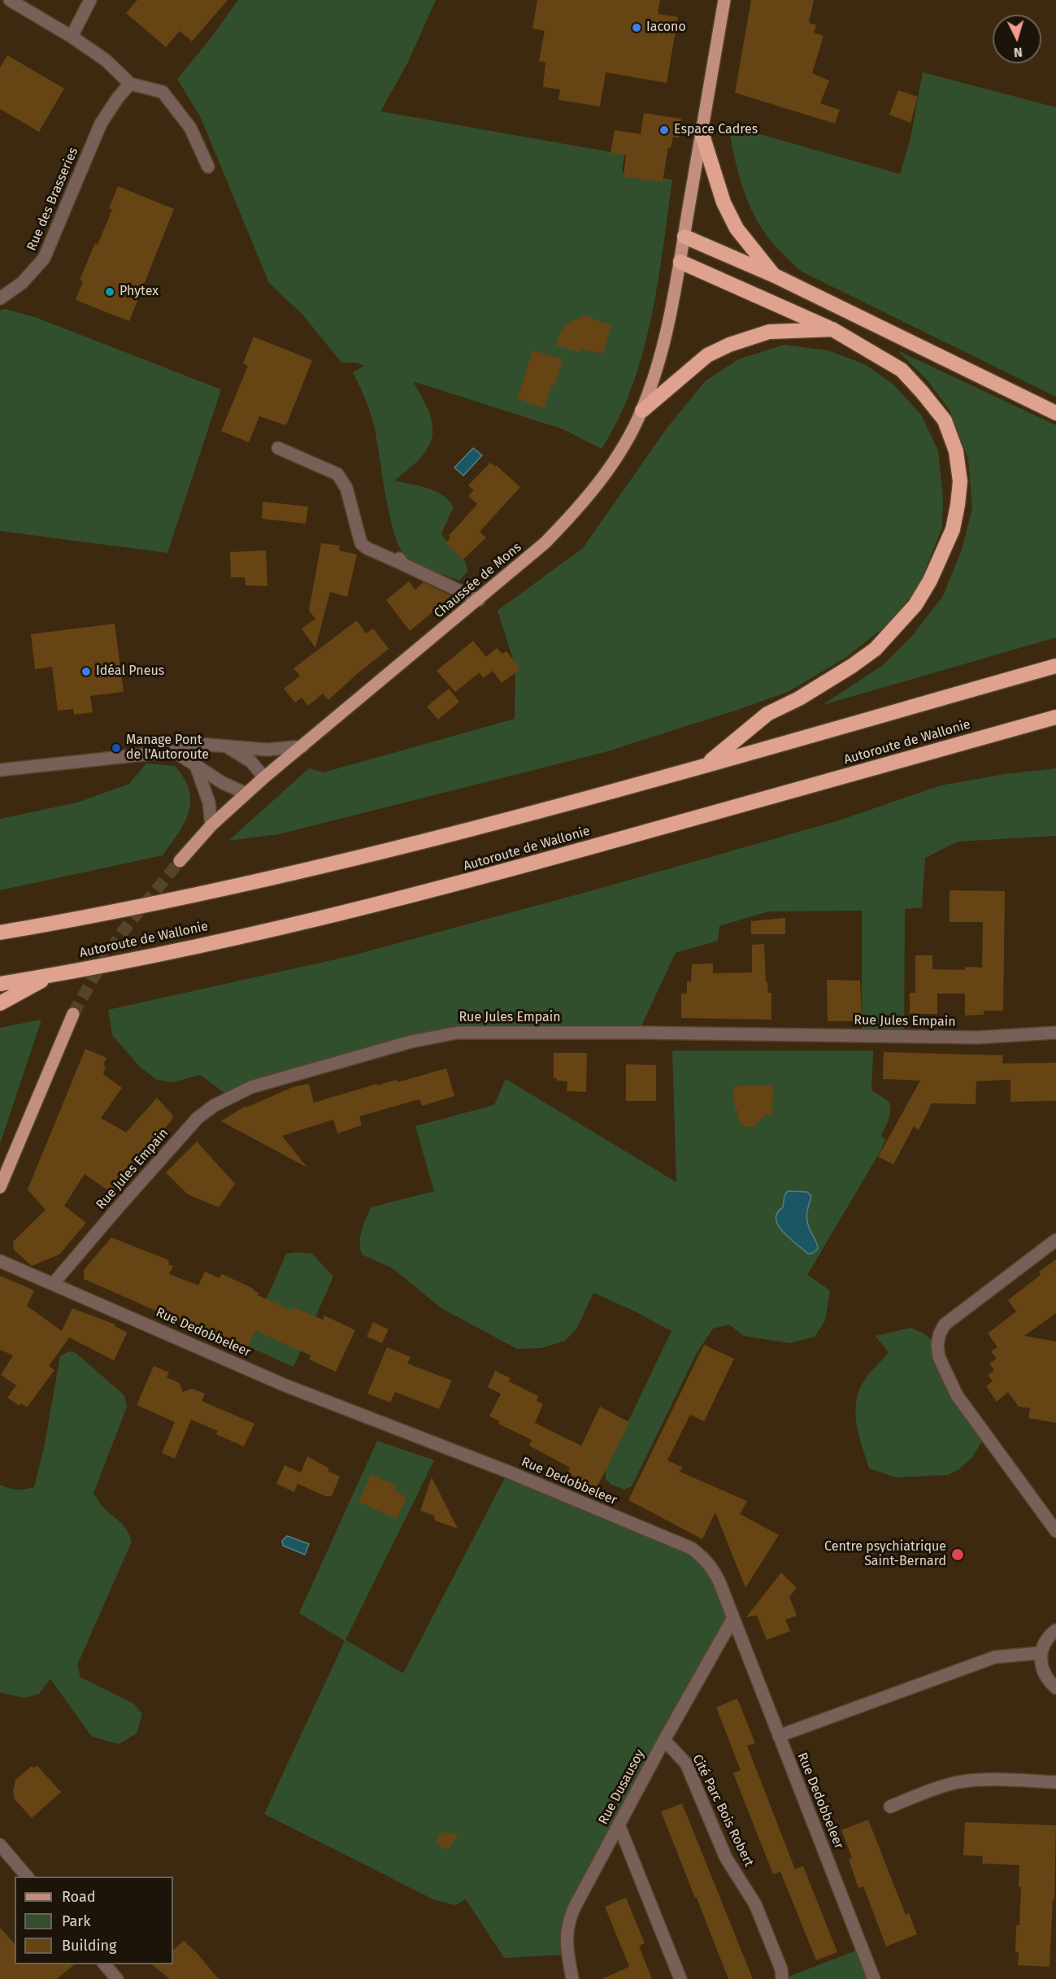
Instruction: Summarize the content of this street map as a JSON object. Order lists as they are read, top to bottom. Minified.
{"streets":{"highway":["Autoroute de Wallonie"],"main road":["Chaussée de Mons"],"street":["Rue des Brasseries","Rue Jules Empain","Rue Dedobbeleer","Rue Dusausoy","Cité Parc Bois Robert"]},"crossings":[["Rue Jules Empain","Rue Dedobbeleer"],["Rue Dedobbeleer","Rue Dusausoy"],["Rue Dusausoy","Cité Parc Bois Robert"]],"places":["Iacono","Espace Cadres","Phytex","Idéal Pneus","Manage Pont de l'Autoroute","Centre psychiatrique Saint-Bernard"],"legend":["Road","Park","Building"],"north":"bottom"}
